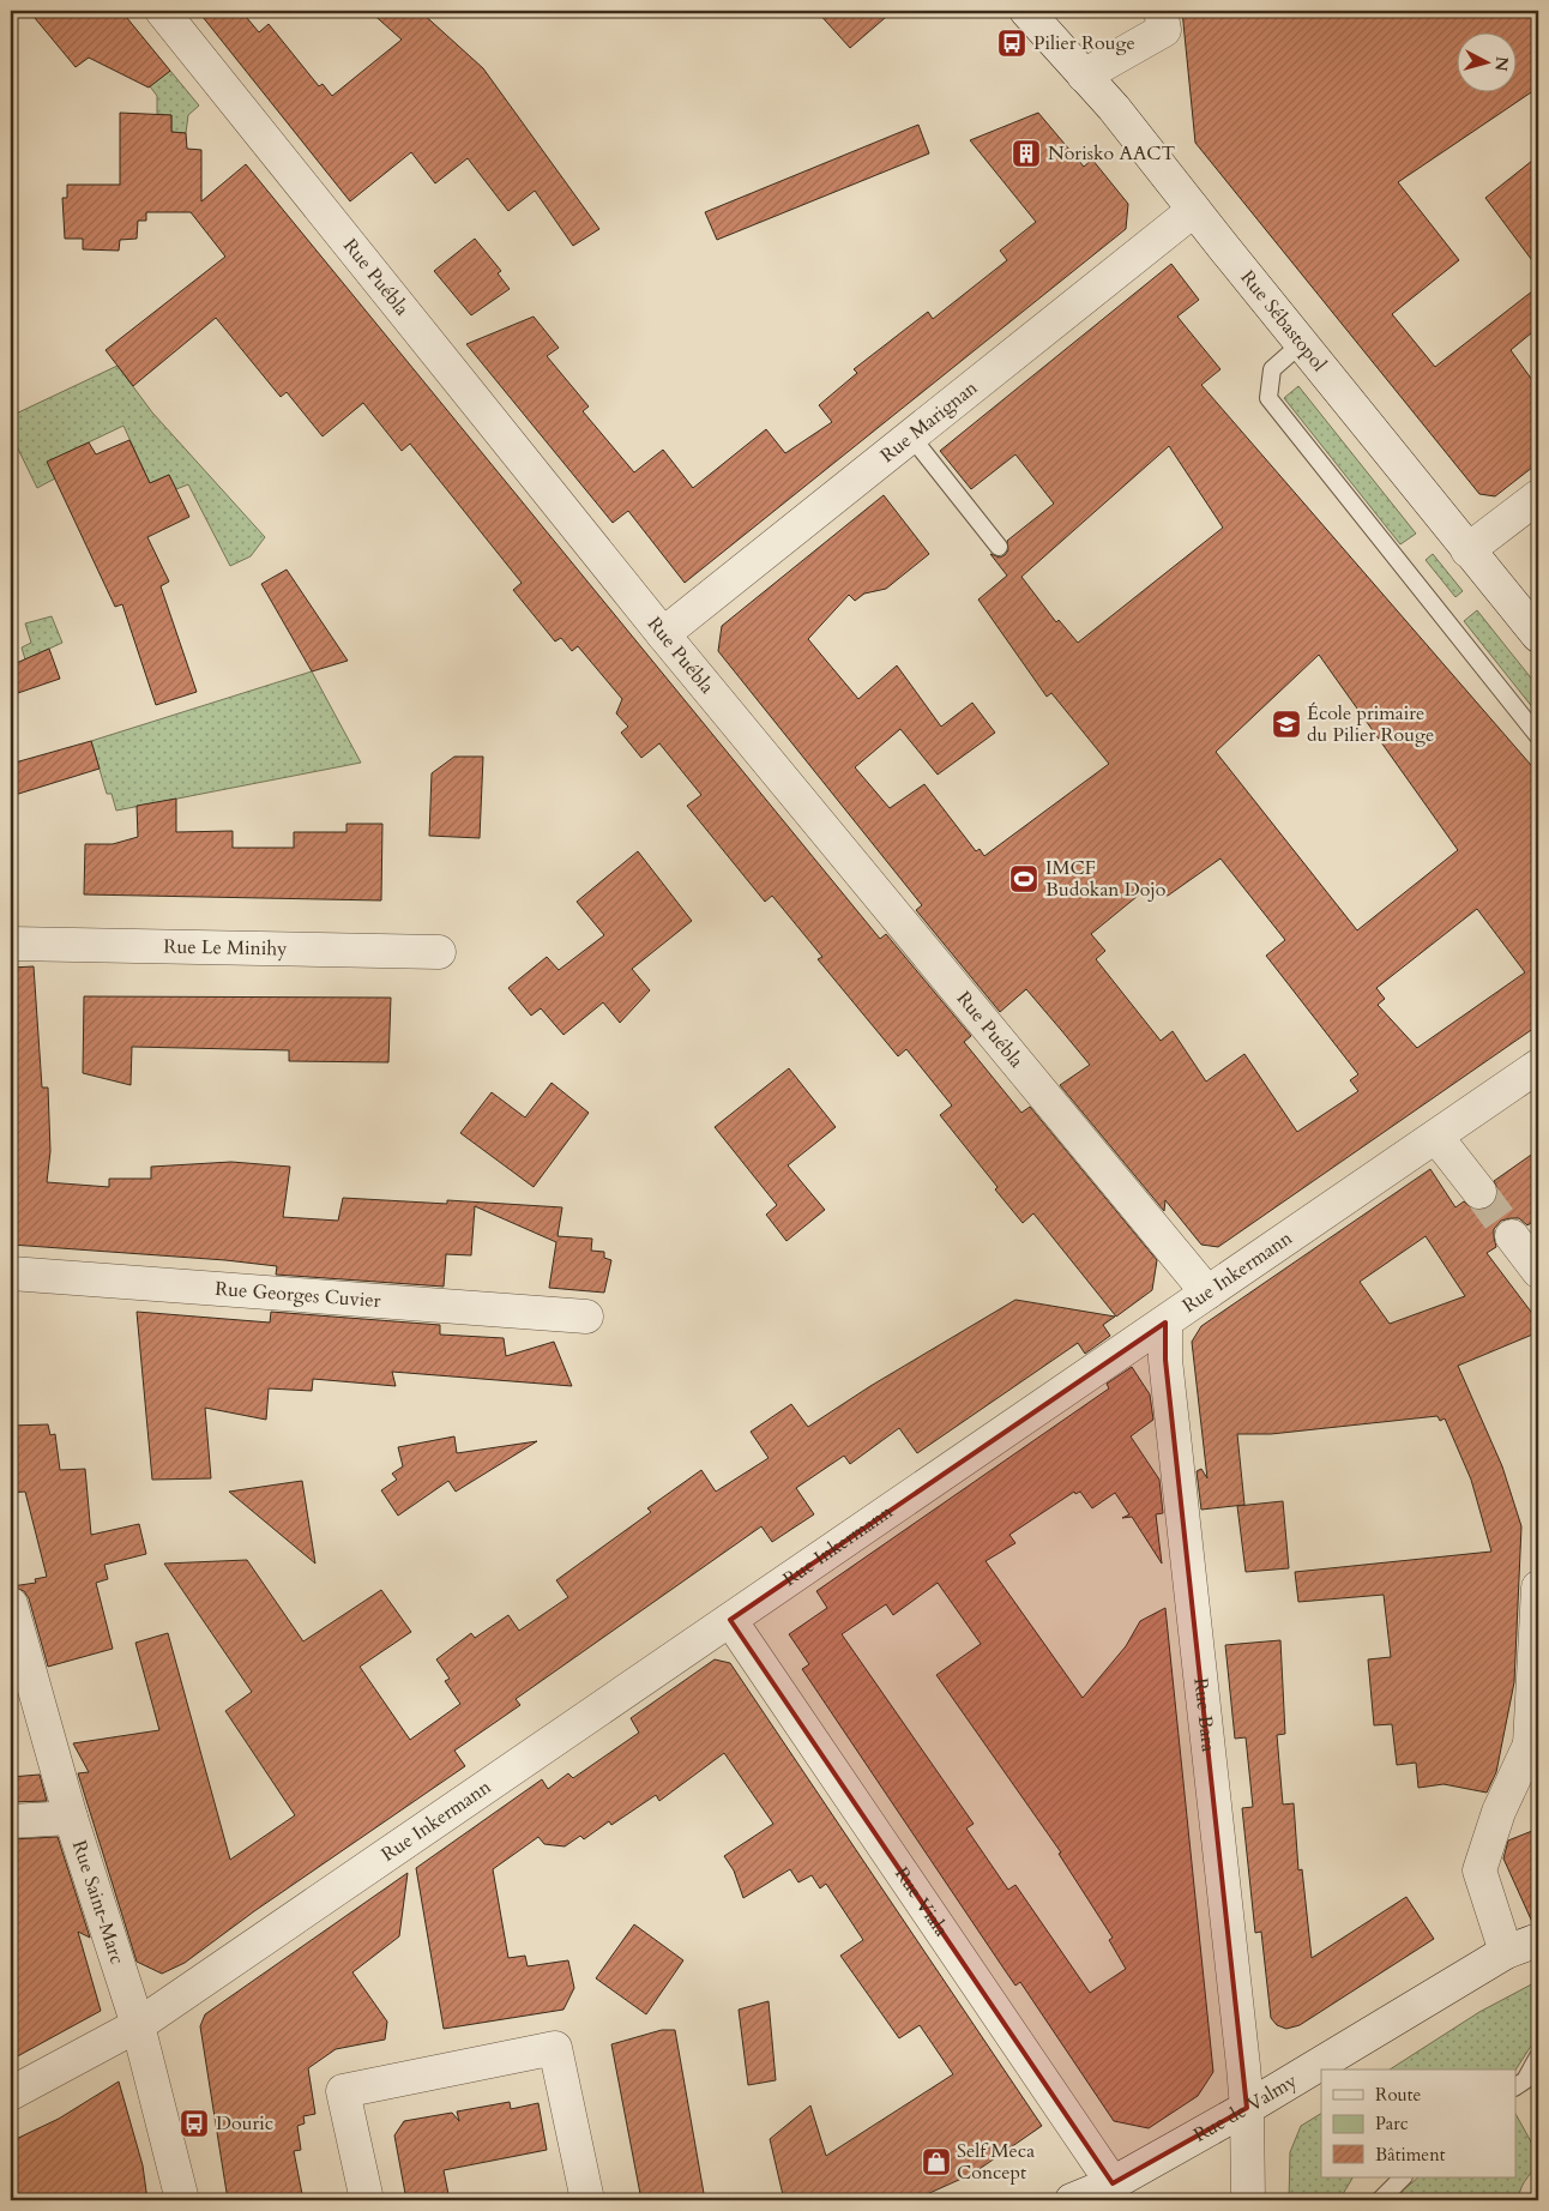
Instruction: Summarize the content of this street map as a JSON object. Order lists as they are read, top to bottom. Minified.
{"streets":{"street":["Rue Puébla","Rue Sébastopol","Rue Marignan","Rue Le Minihy","Rue Inkermann","Rue Georges Cuvier","Rue Bara","Rue Viala","Rue Saint-Marc","Rue de Valmy"]},"crossings":[["Rue Puébla","Rue Marignan"],["Rue Puébla","Rue Inkermann"],["Rue Sébastopol","Rue Marignan"],["Rue Inkermann","Rue Bara"],["Rue Inkermann","Rue Viala"],["Rue Inkermann","Rue Saint-Marc"],["Rue Bara","Rue de Valmy"],["Rue Viala","Rue de Valmy"]],"places":{"bus stop":["Pilier Rouge","Douric"],"building":["Norisko AACT"],"school or university":["École primaire du Pilier Rouge"],"sports":["IMCF Budokan Dojo"],"shop":["Self Meca Concept"]},"legend":["Route","Parc","Bâtiment"],"north":"right"}
